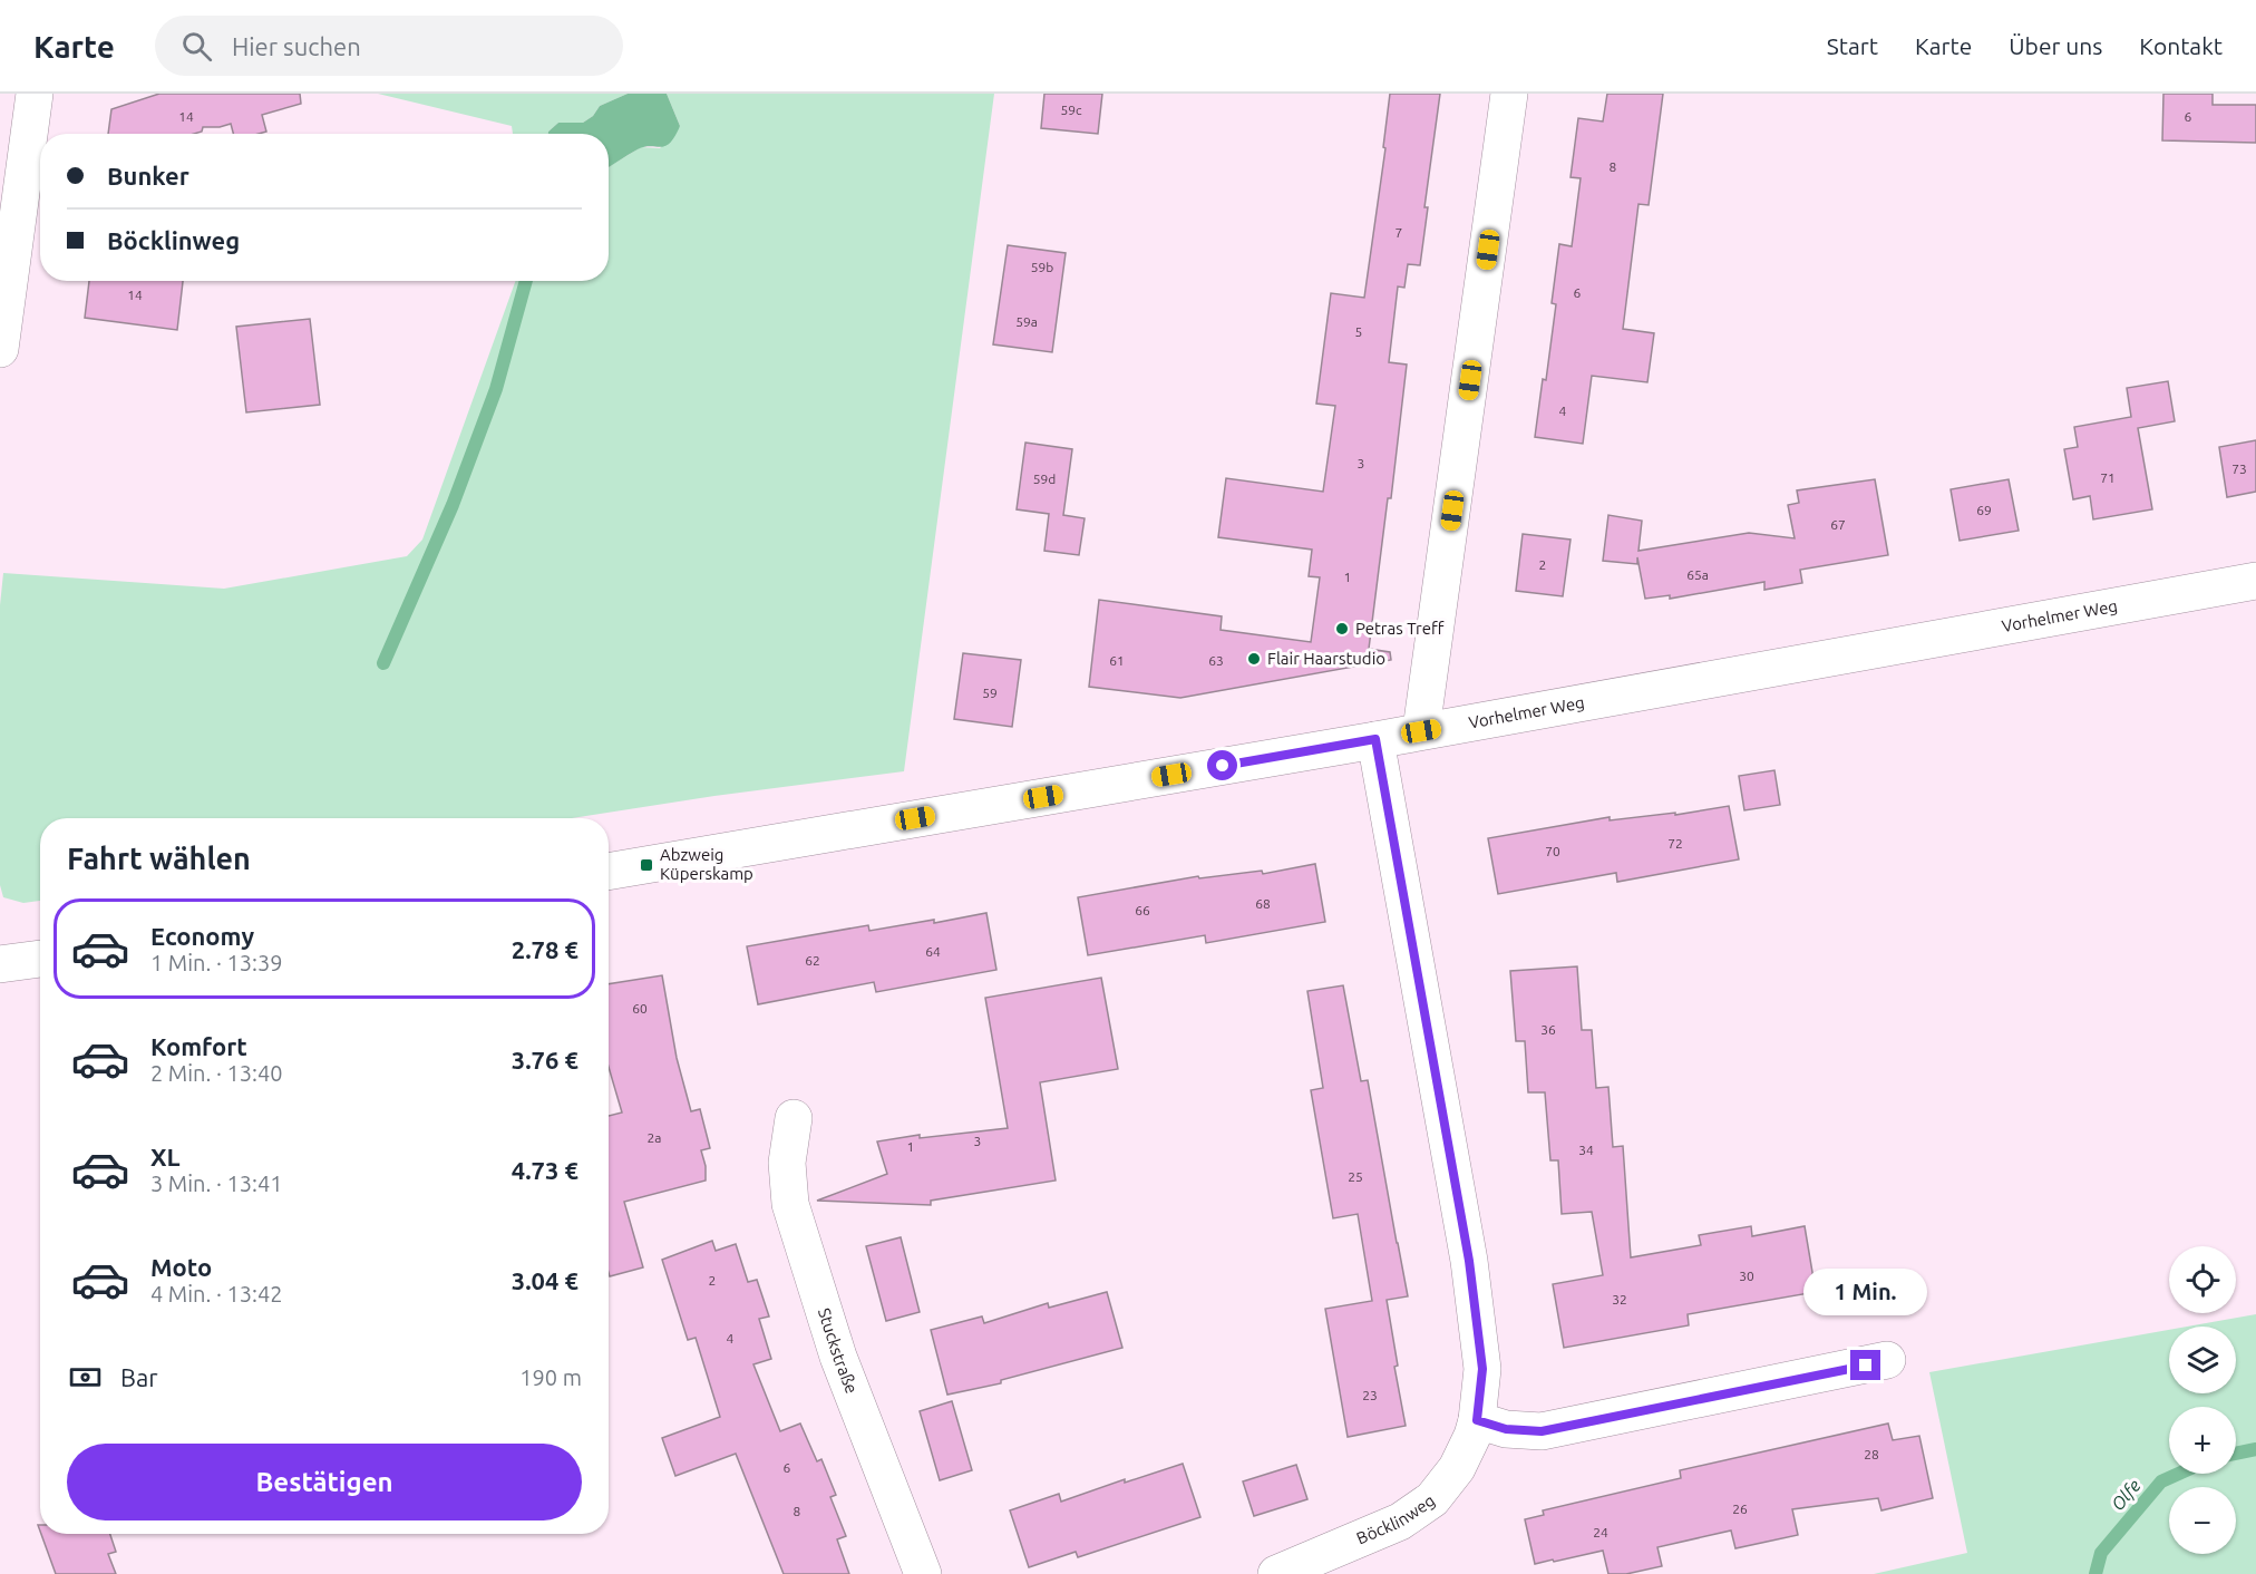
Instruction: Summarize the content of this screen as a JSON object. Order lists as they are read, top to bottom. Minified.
{"streets":{"street":["Vorhelmer Weg","Stuckstraße","Böcklinweg"]},"crossings":[["Vorhelmer Weg","Böcklinweg"]],"water":["Olfe"],"places":{"other":["Petras Treff","Flair Haarstudio"],"transit":["Abzweig Küperskamp"]},"house_numbers":["59c","14","6","8","7","59b","6","14","59a","5","4","3","73","71","59d","69","67","2","65a","1","61","63","59","72","70","68","66","64","62","60","36","2a","3","1","34","25","30","2","32","4","23","28","6","26","8","24"],"page":{"header":"Karte","search":"Hier suchen","nav":["Start","Karte","Über uns","Kontakt"],"banner":["Bunker","Böcklinweg"],"heading":"Fahrt wählen","list":[{"name":"Economy","note":"1 Min. · 13:39","value":"2.78 €"},{"name":"Komfort","note":"2 Min. · 13:40","value":"3.76 €"},{"name":"XL","note":"3 Min. · 13:41","value":"4.73 €"},{"name":"Moto","note":"4 Min. · 13:42","value":"3.04 €"}],"map_buttons":["+","−"],"bubble":"1 Min.","pay":["Bar","190 m"],"buttons":"Bestätigen"}}
